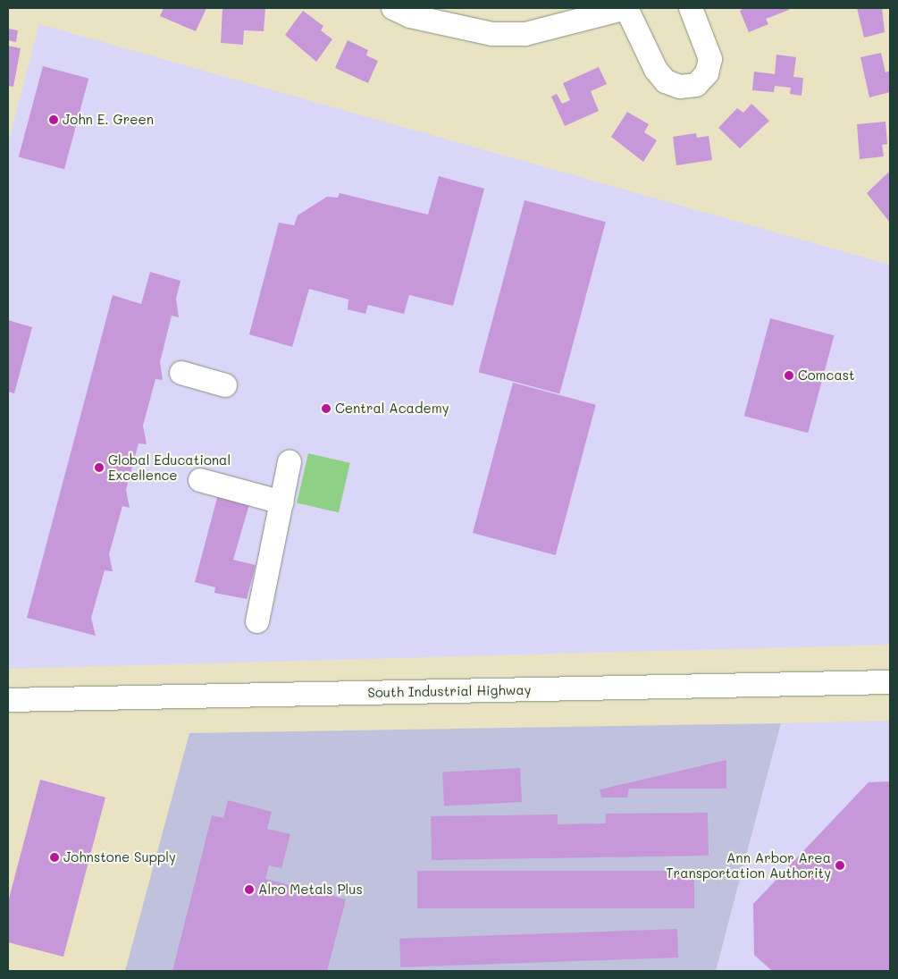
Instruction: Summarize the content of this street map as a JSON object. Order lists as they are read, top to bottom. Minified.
{"streets":{"street":["South Industrial Highway"]},"places":["John E. Green","Comcast","Central Academy","Global Educational Excellence","Johnstone Supply","Ann Arbor Area Transportation Authority","Alro Metals Plus"]}
